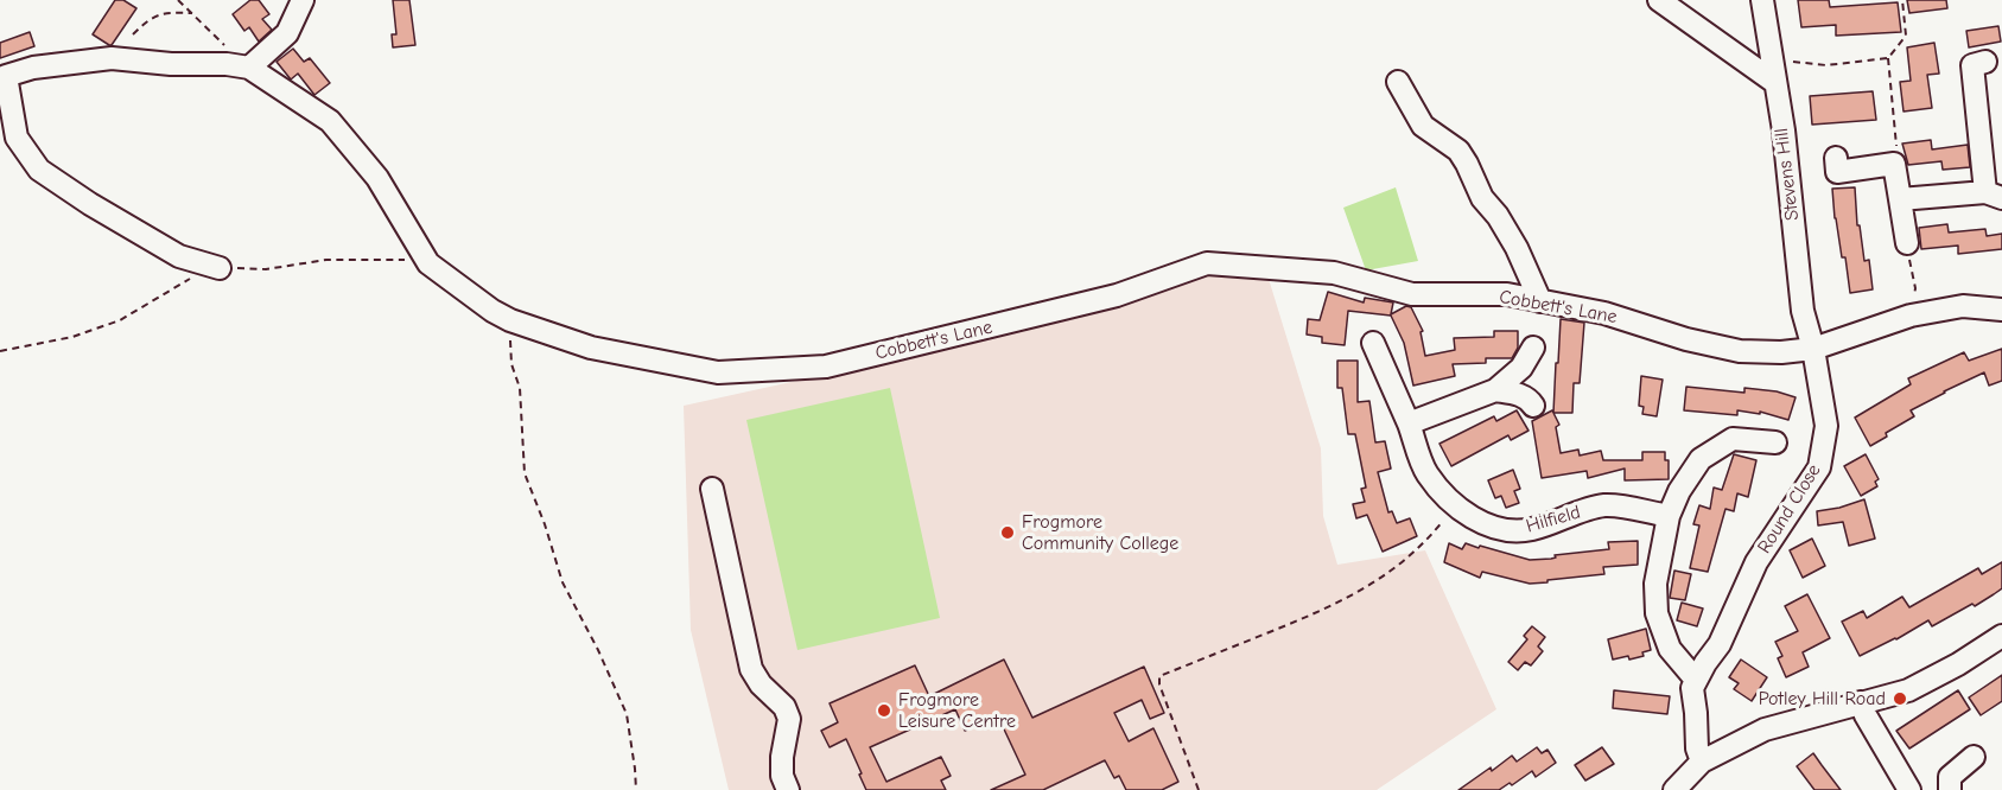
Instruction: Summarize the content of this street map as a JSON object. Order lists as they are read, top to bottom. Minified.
{"streets":{"street":["Stevens Hill","Cobbett's Lane","Round Close","Hilfield"]},"crossings":[["Stevens Hill","Cobbett's Lane"],["Stevens Hill","Round Close"],["Cobbett's Lane","Round Close"]],"places":["Frogmore Community College","Potley Hill Road","Frogmore Leisure Centre"]}
